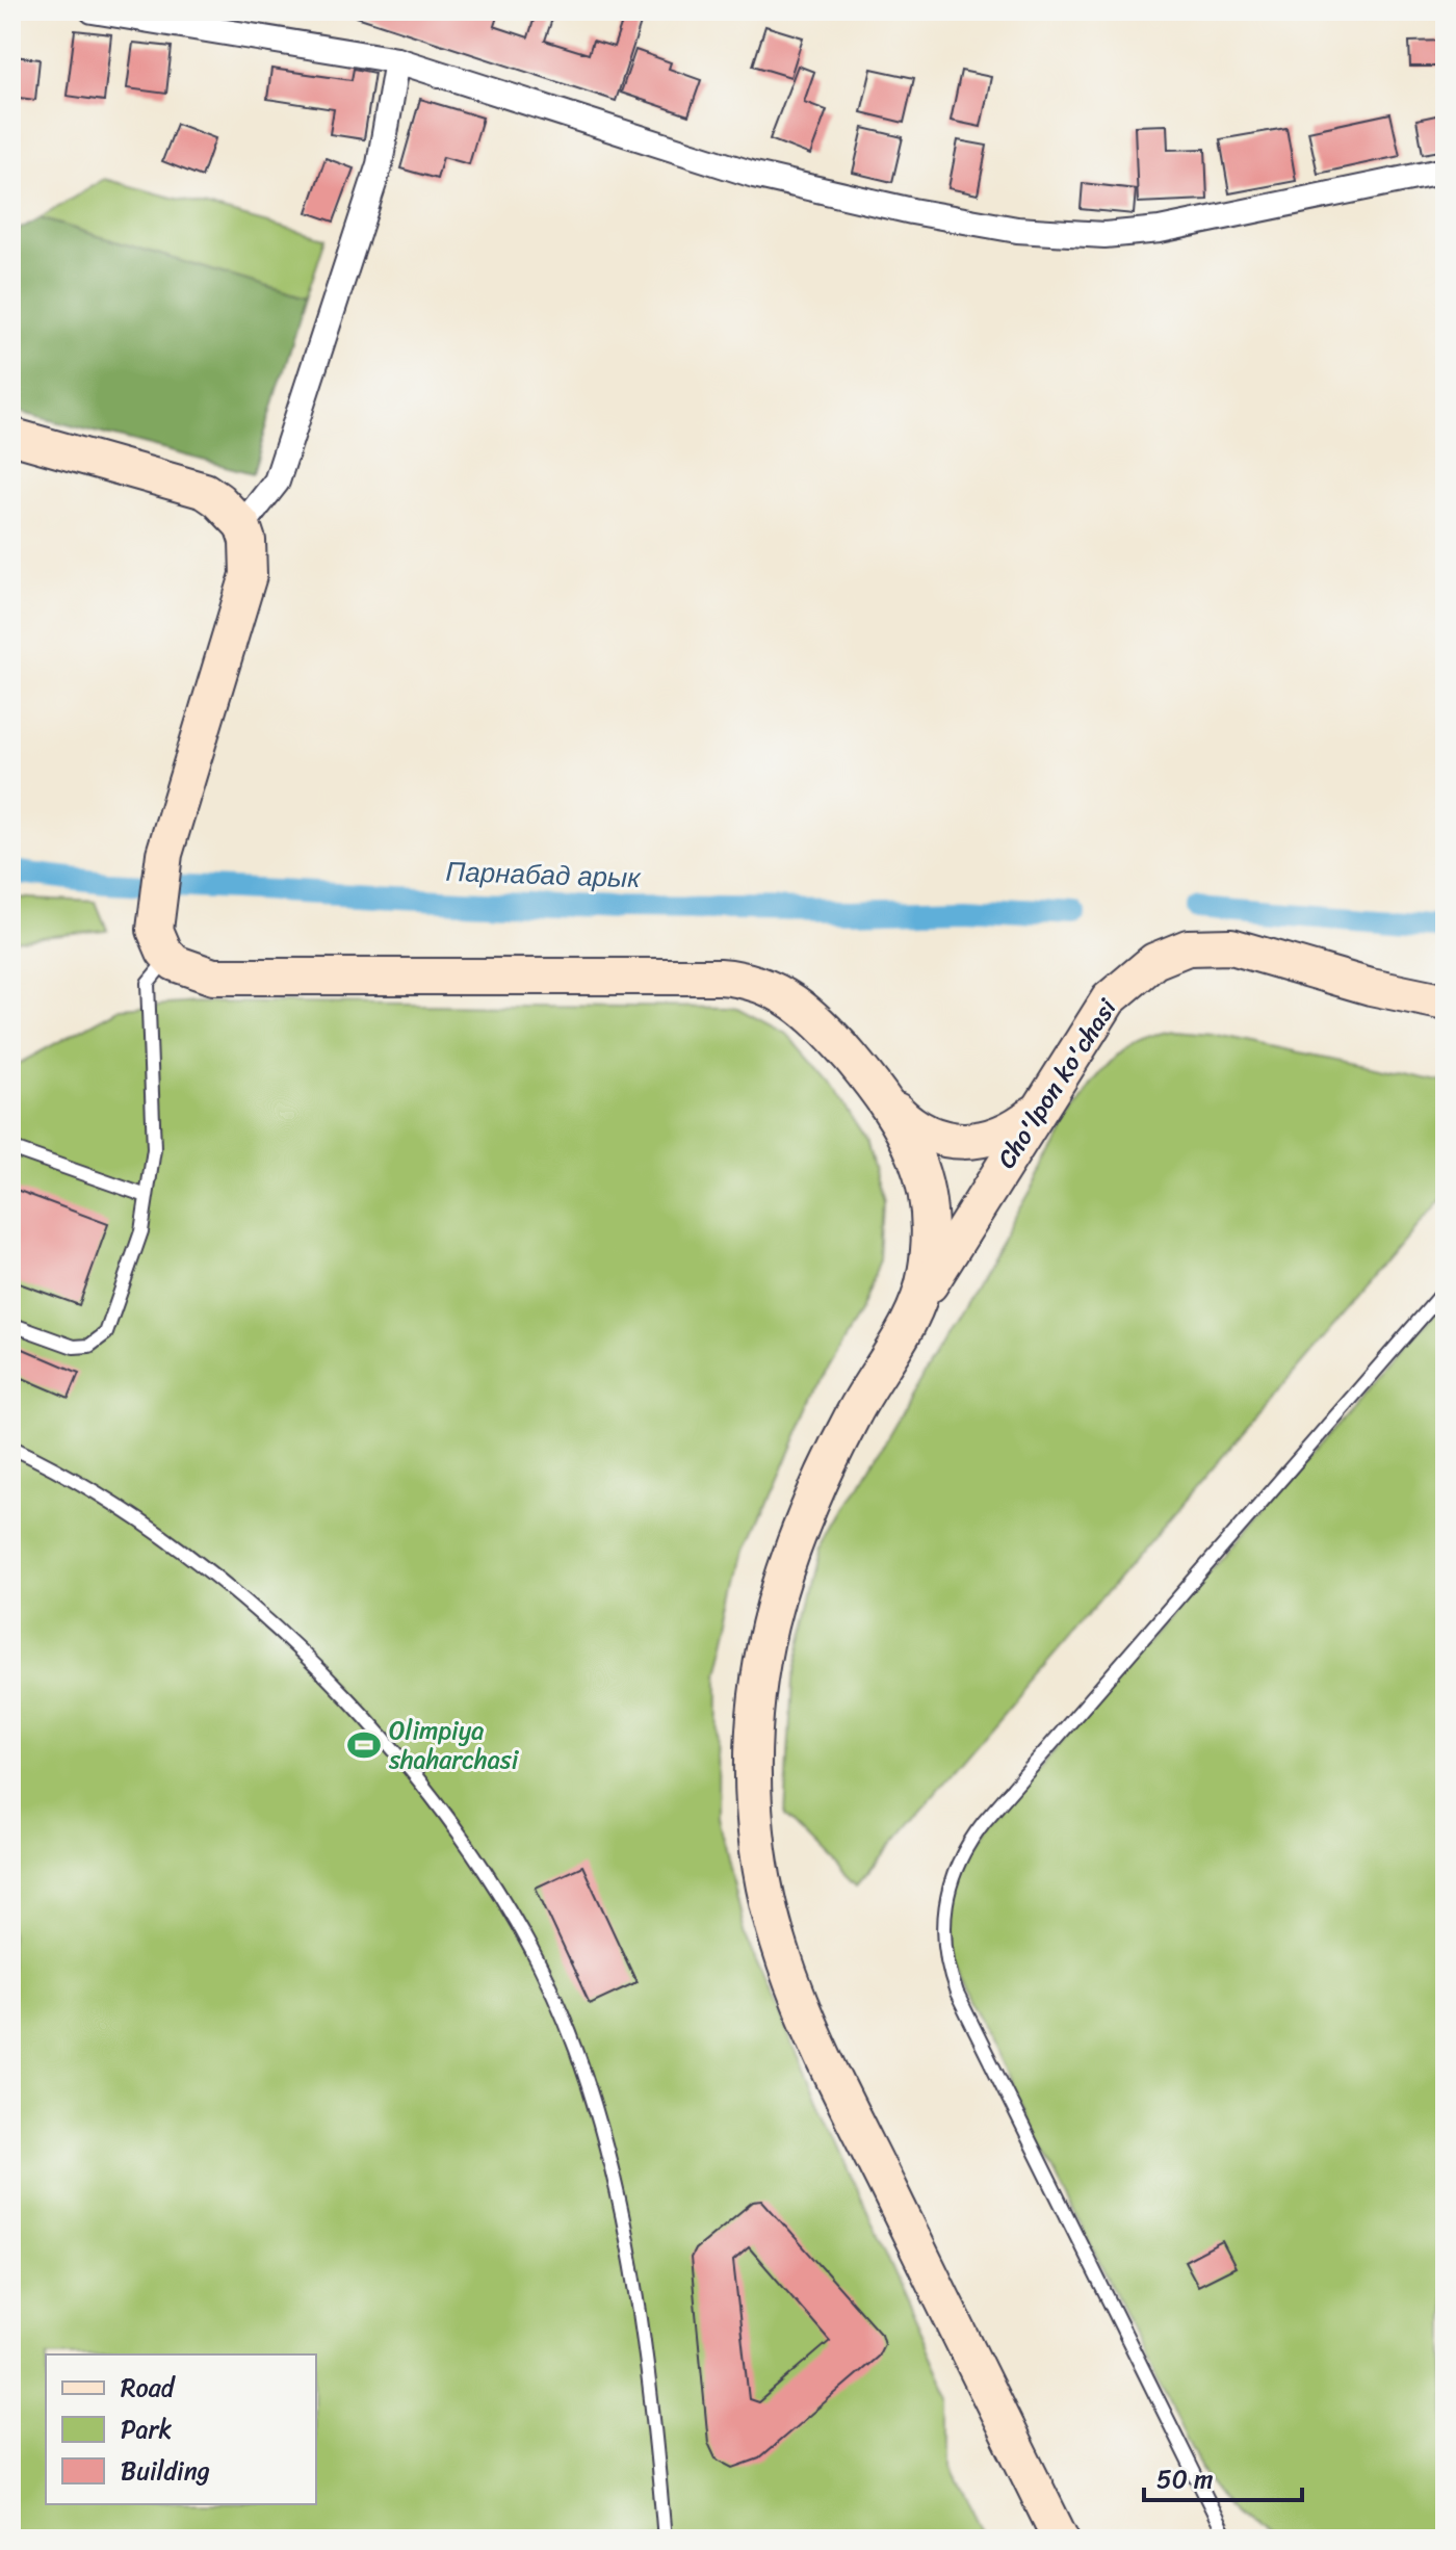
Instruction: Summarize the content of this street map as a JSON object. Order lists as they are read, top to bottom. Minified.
{"streets":{"main road":["Cho'lpon ko'chasi"]},"water":["Парнабад арык"],"places":{"sports":["Olimpiya shaharchasi"]},"legend":["Road","Park","Building"],"scale_bar":"50 m"}
